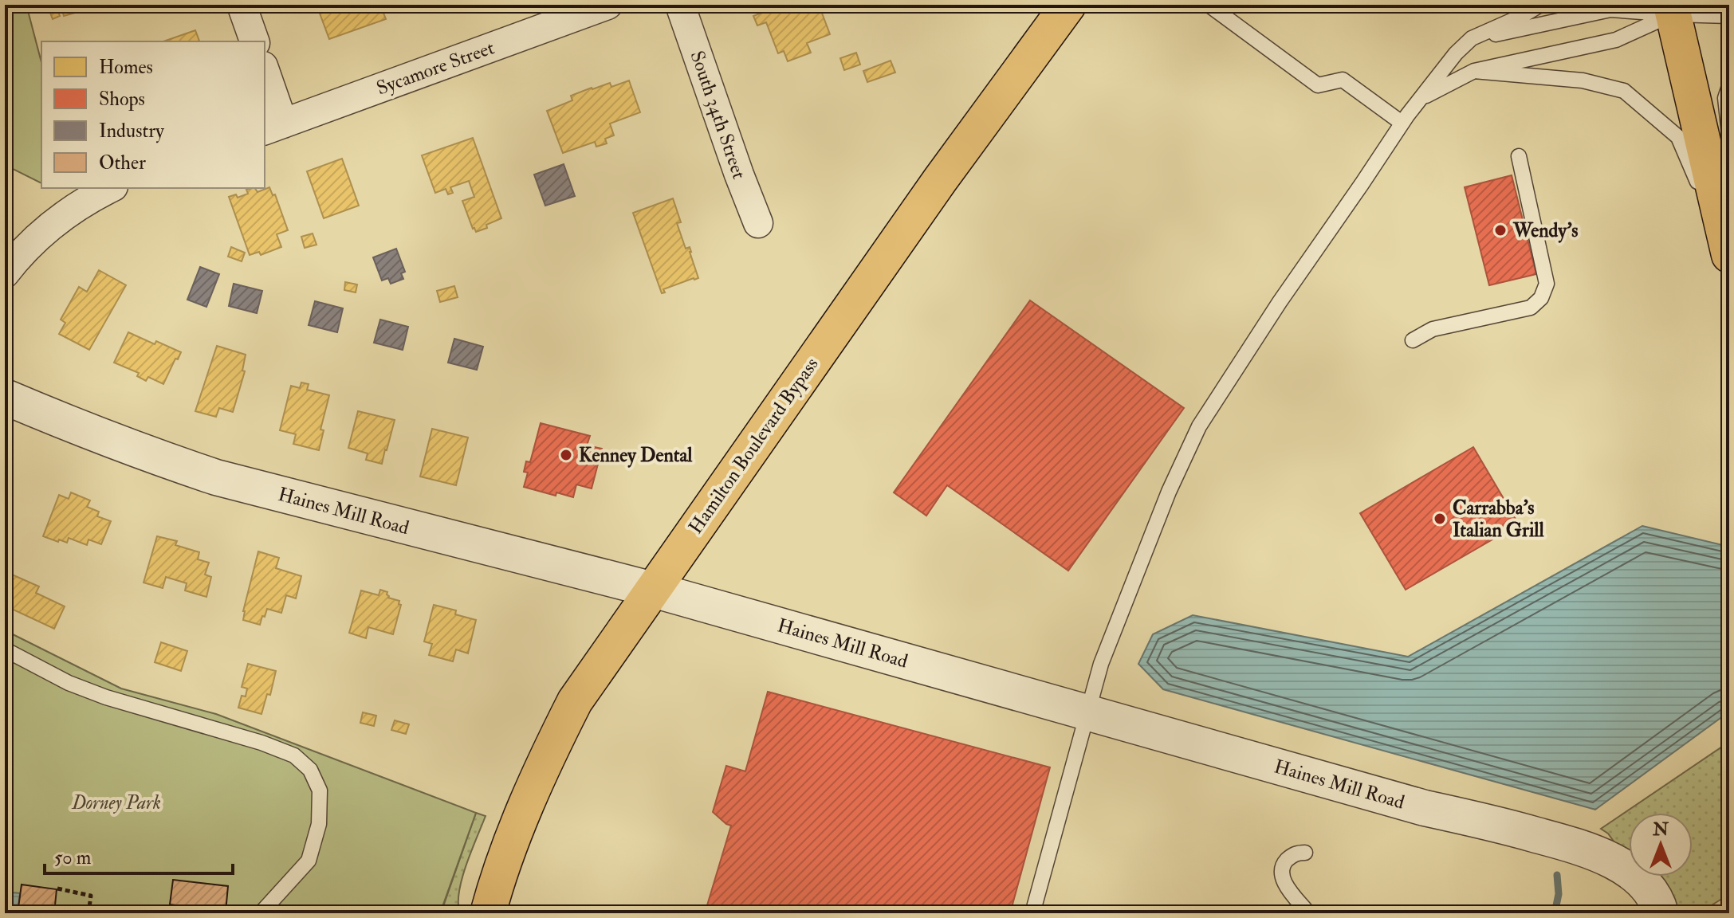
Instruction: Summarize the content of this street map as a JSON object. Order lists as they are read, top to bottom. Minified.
{"streets":{"main road":["Hamilton Boulevard Bypass"],"street":["Sycamore Street","South 34th Street","Haines Mill Road"]},"crossings":[["Hamilton Boulevard Bypass","Haines Mill Road"]],"parks":["Dorney Park"],"places":["Wendy's","Kenney Dental","Carrabba's Italian Grill"],"legend":["Homes","Shops","Industry","Other"],"scale_bar":"50 m","north":"top"}
